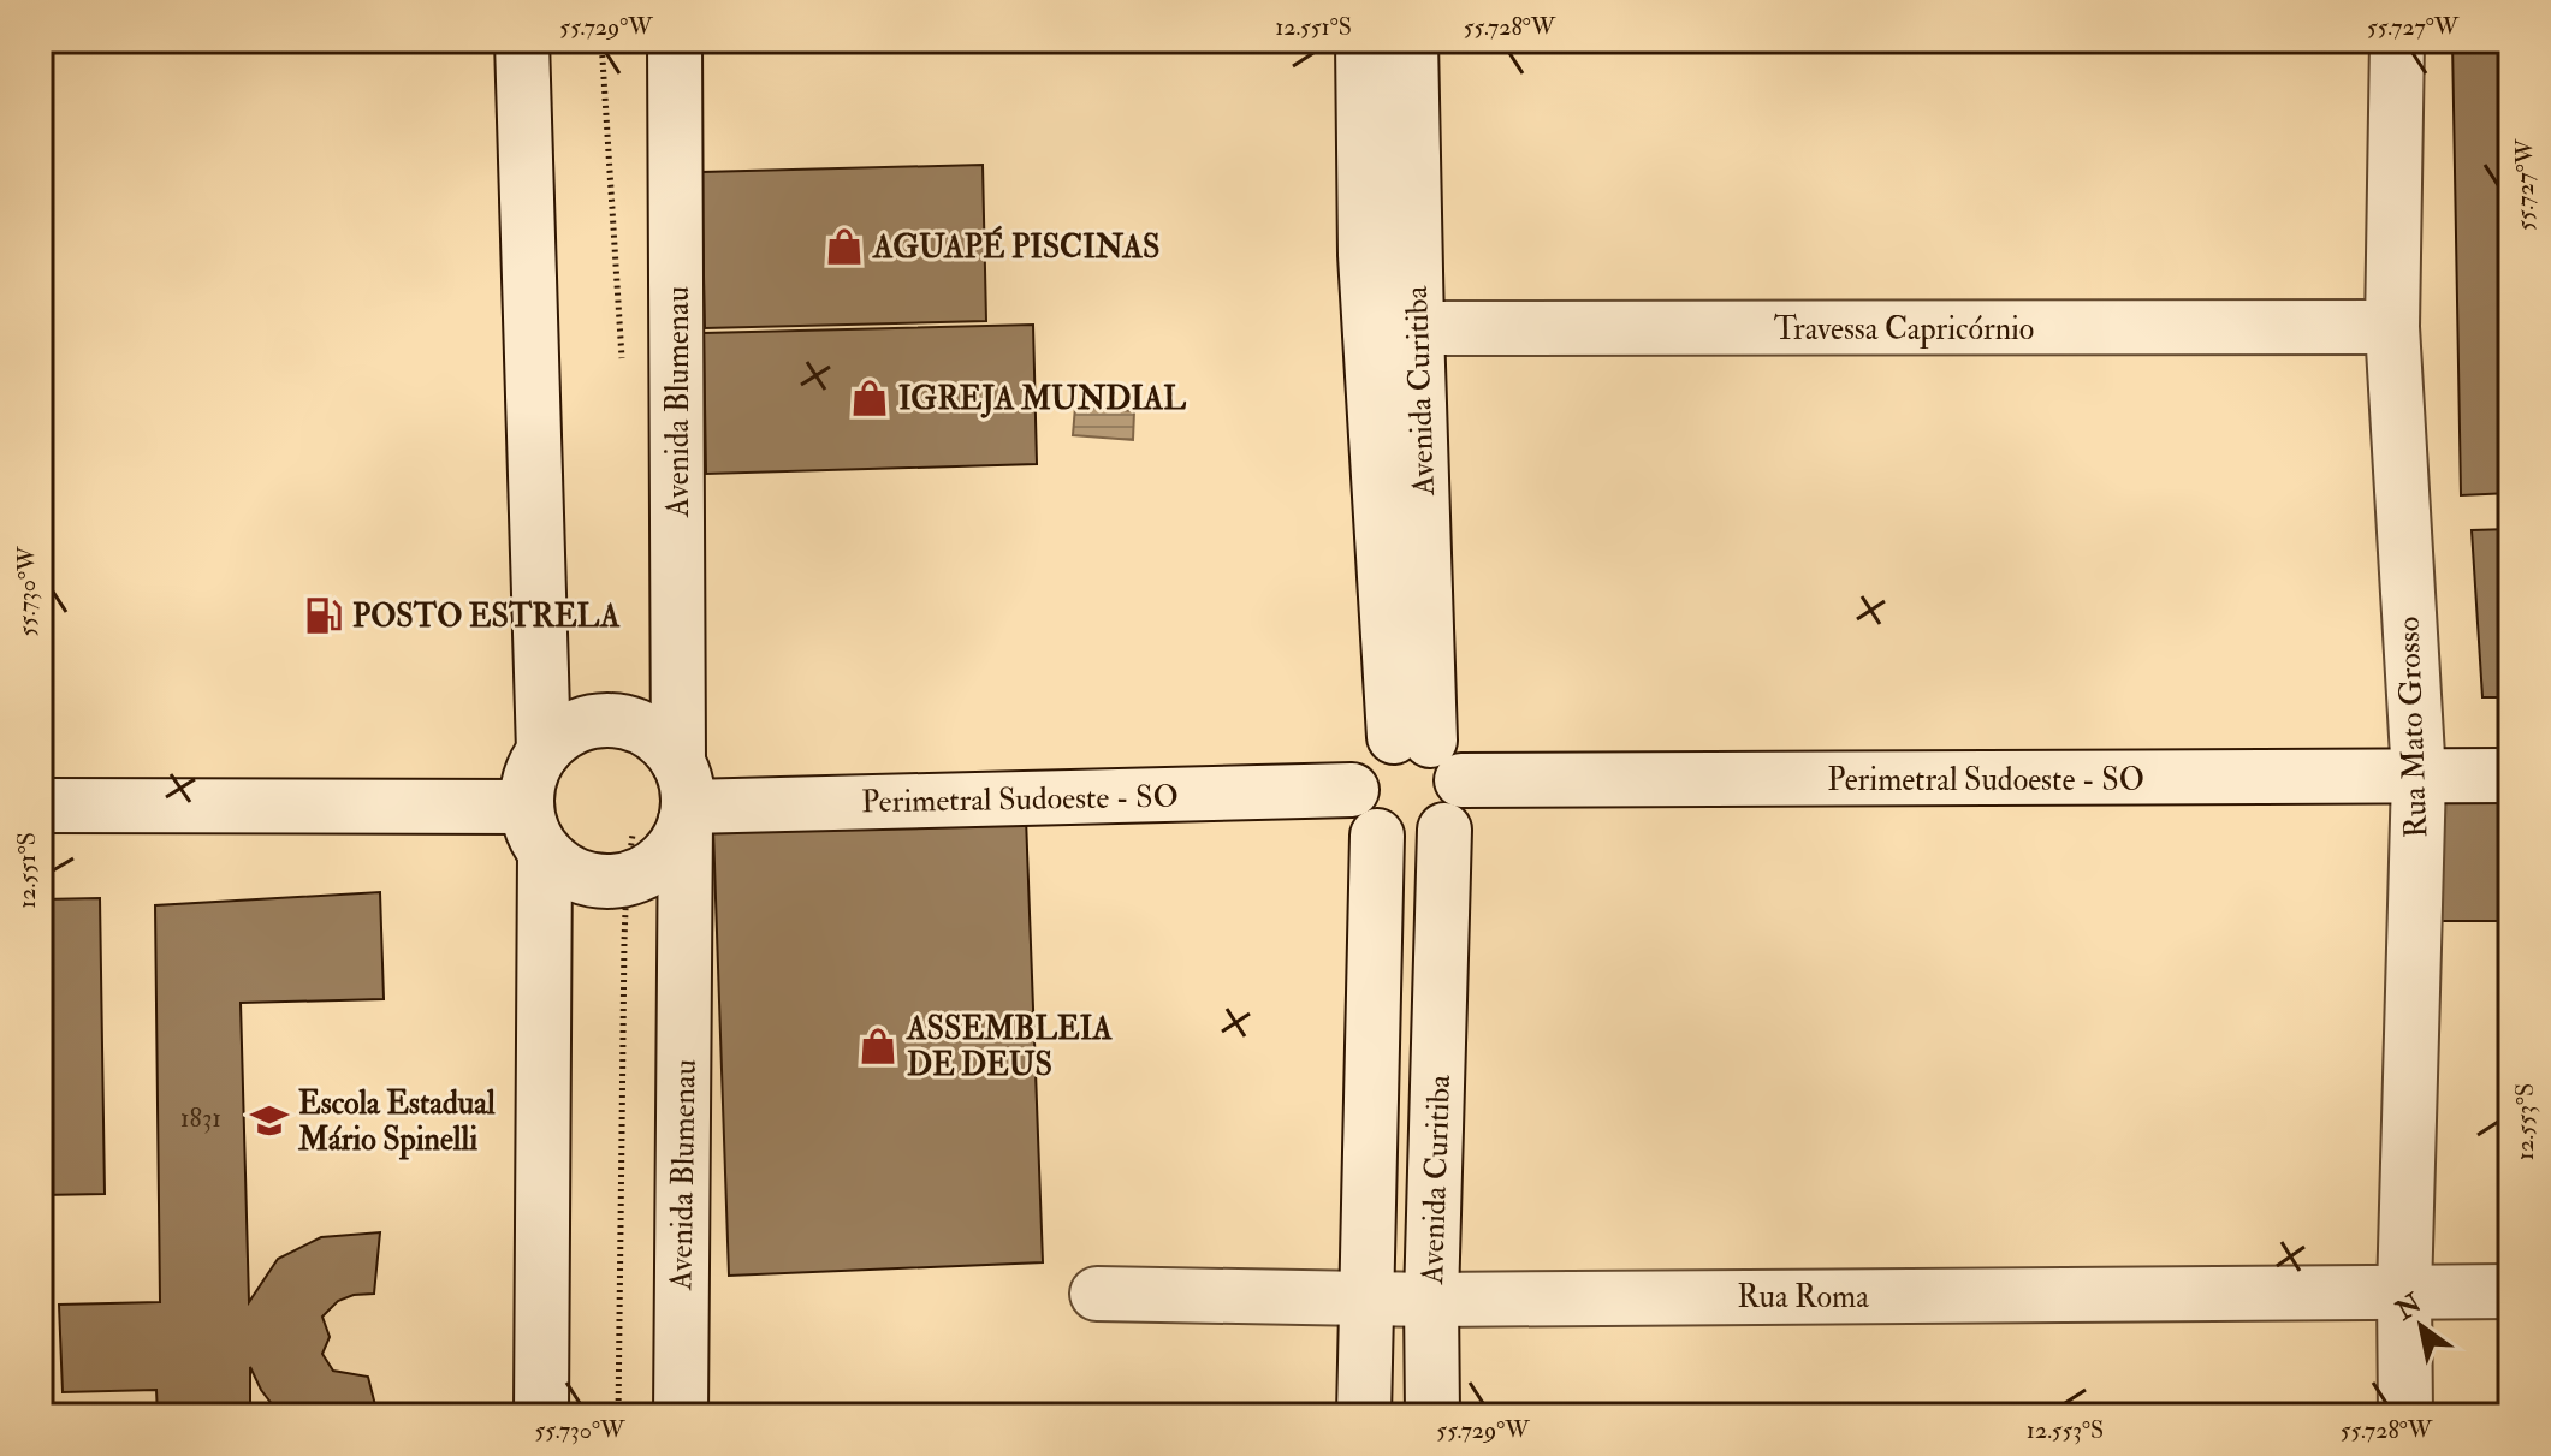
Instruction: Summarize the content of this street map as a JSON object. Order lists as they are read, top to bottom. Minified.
{"streets":{"street":["Travessa Capricórnio","Avenida Curitiba","Avenida Blumenau","Rua Mato Grosso","Perimetral Sudoeste - SO","Rua Roma"]},"crossings":[["Travessa Capricórnio","Avenida Curitiba"],["Travessa Capricórnio","Rua Mato Grosso"],["Avenida Curitiba","Perimetral Sudoeste - SO"],["Avenida Curitiba","Rua Roma"],["Avenida Blumenau","Perimetral Sudoeste - SO"],["Rua Mato Grosso","Perimetral Sudoeste - SO"],["Rua Mato Grosso","Rua Roma"]],"places":{"shop":["AGUAPÉ PISCINAS","IGREJA MUNDIAL","ASSEMBLEIA DE DEUS"],"fuel station":["POSTO ESTRELA"],"school or university":["Escola Estadual Mário Spinelli"]},"house_numbers":["1831"],"north":"top left","coordinates":["55.729°W","12.551°S","55.728°W","55.727°W","55.730°W","12.553°S"]}
